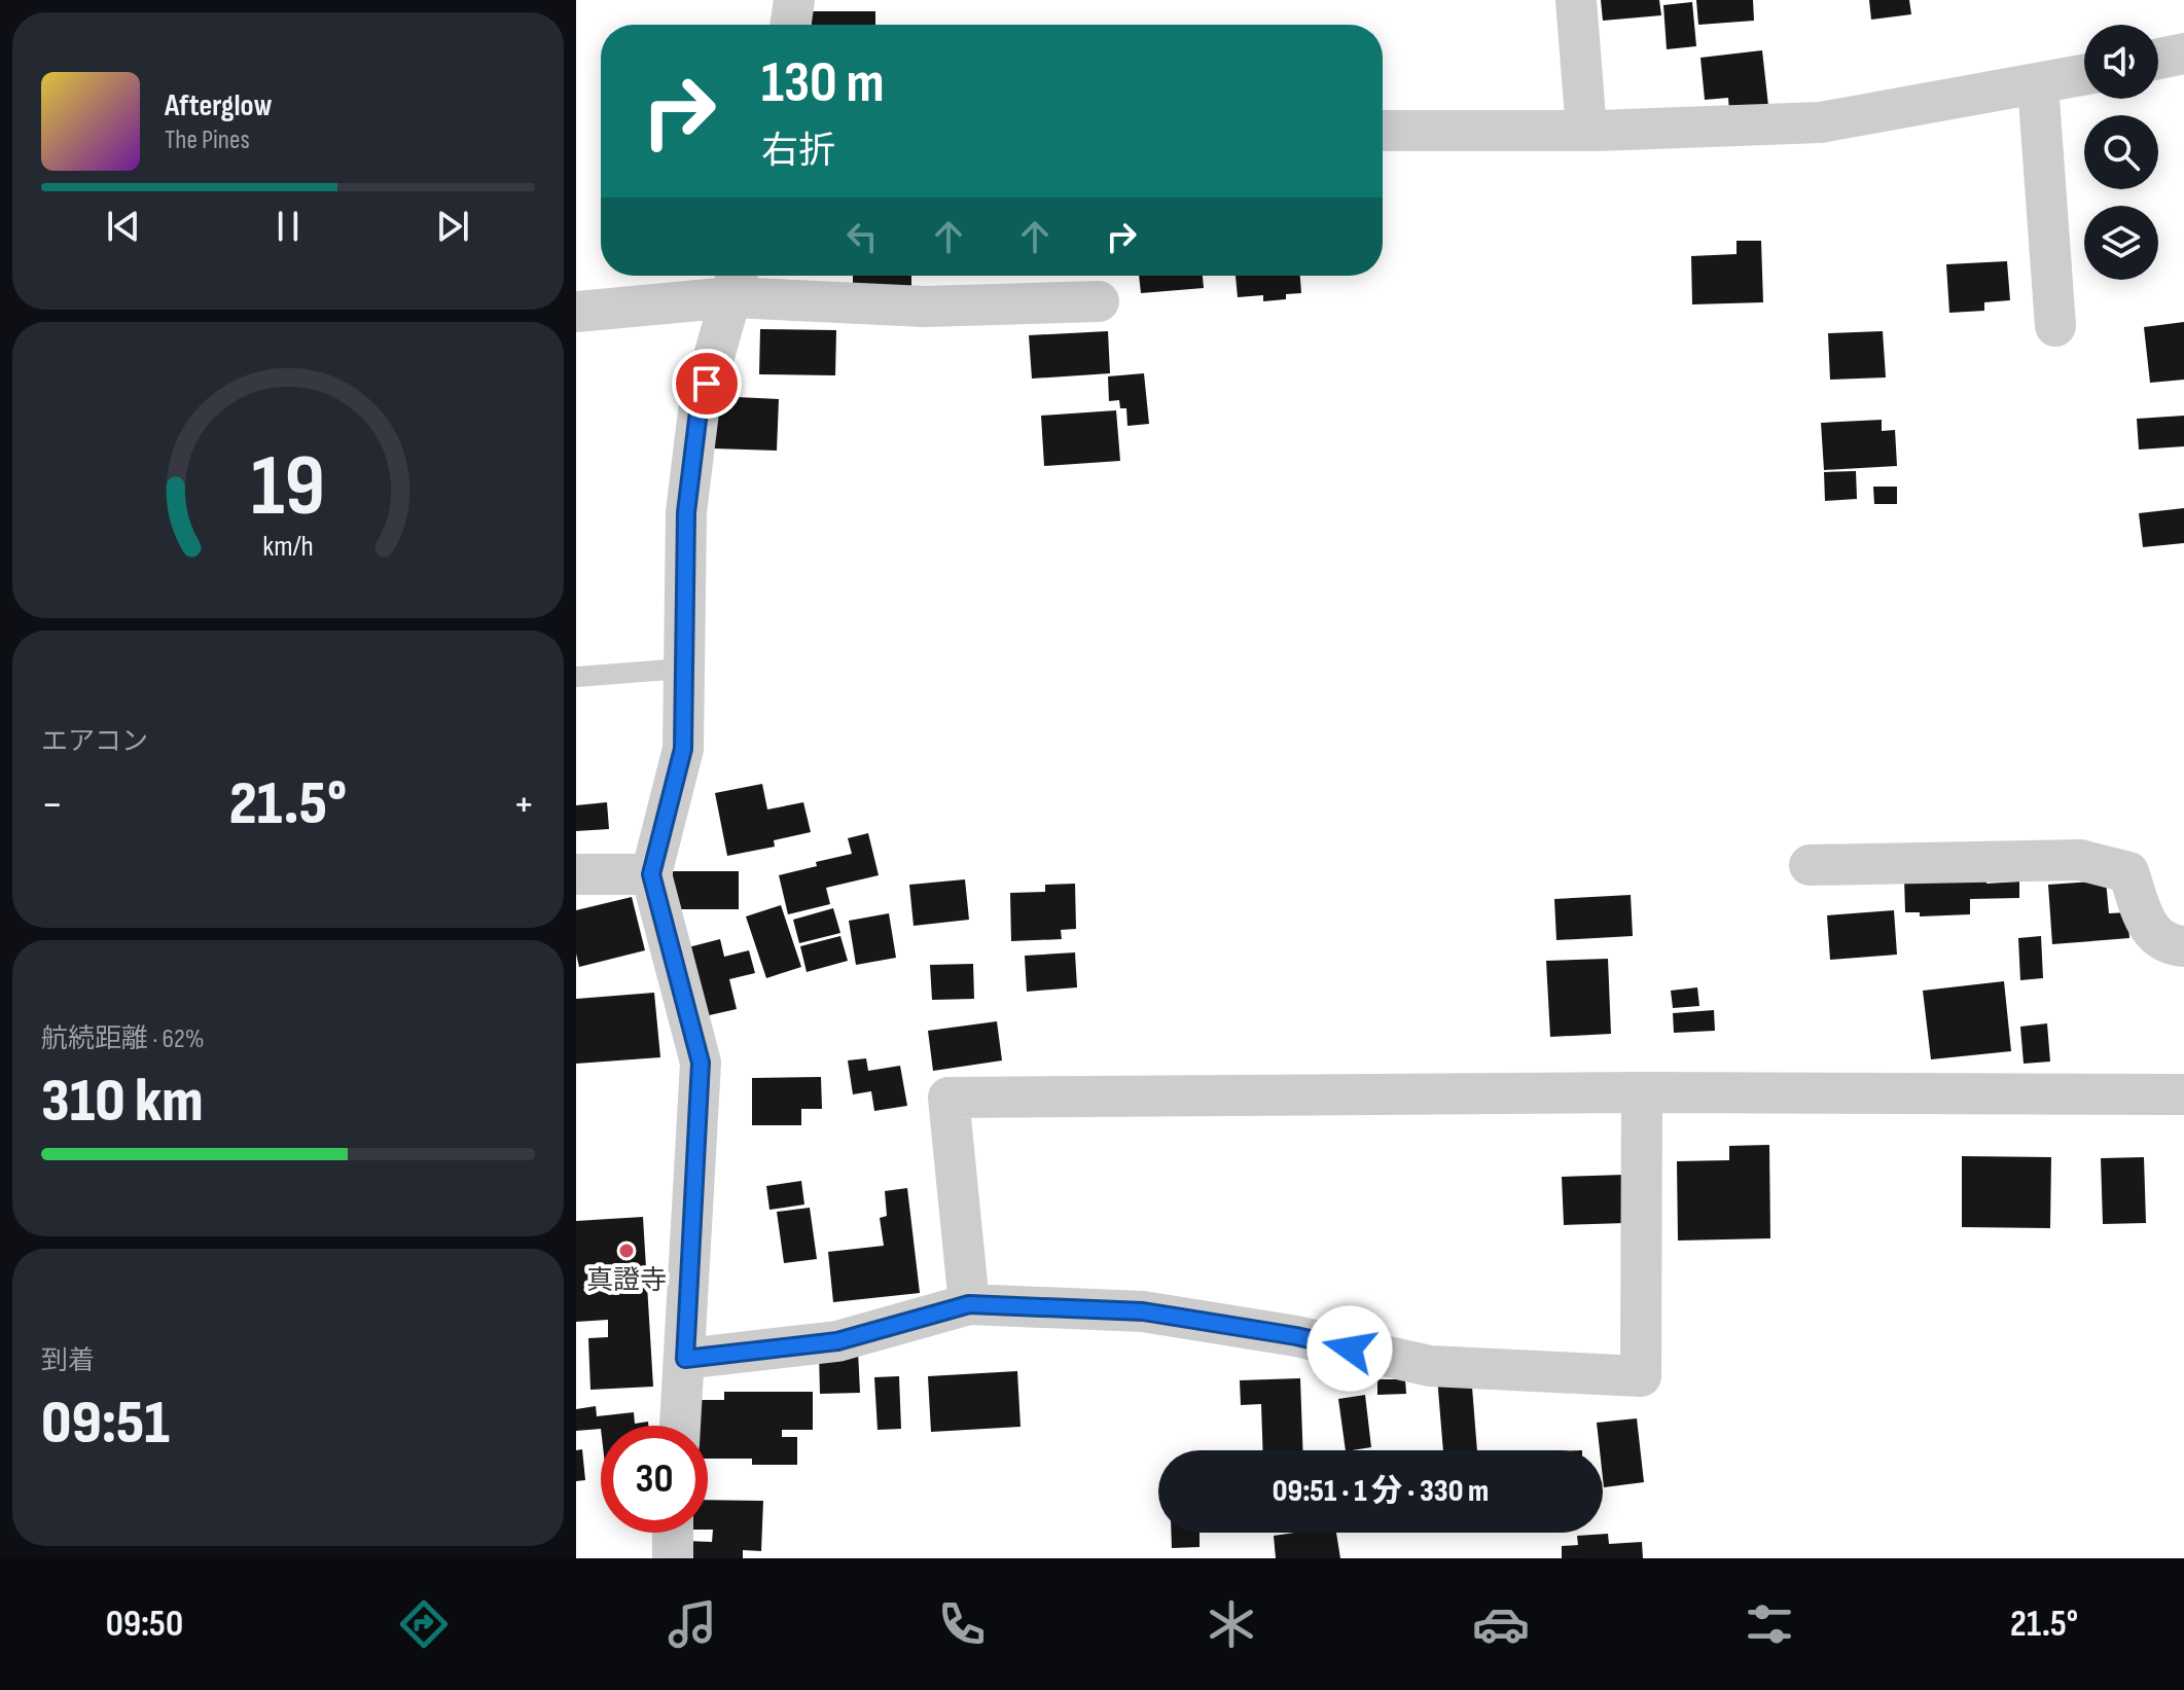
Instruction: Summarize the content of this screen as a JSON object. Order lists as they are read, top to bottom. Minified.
{"places":["真證寺"],"page":{"turn":["130 m","右折"],"song":["Afterglow","The Pines"],"tile":["エアコン",["航続距離 · 62%","310 km"],["到着","09:51"]],"heat":["−","21.5°","+"],"limit":"30","trip":"09:51 · 1 分 · 330 m","tabs":["09:50","21.5°"],"gauge":["19","km/h"]}}
